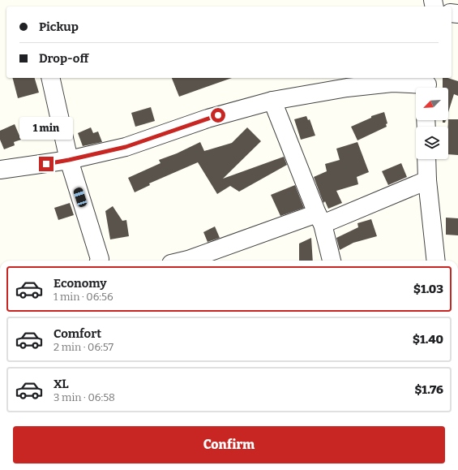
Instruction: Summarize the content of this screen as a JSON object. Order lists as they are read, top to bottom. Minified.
{"north":"bottom left","page":{"banner":["Pickup","Drop-off"],"bubble":"1 min","list":[{"name":"Economy","note":"1 min · 06:56","value":"$1.03"},{"name":"Comfort","note":"2 min · 06:57","value":"$1.40"},{"name":"XL","note":"3 min · 06:58","value":"$1.76"}],"buttons":"Confirm"}}
